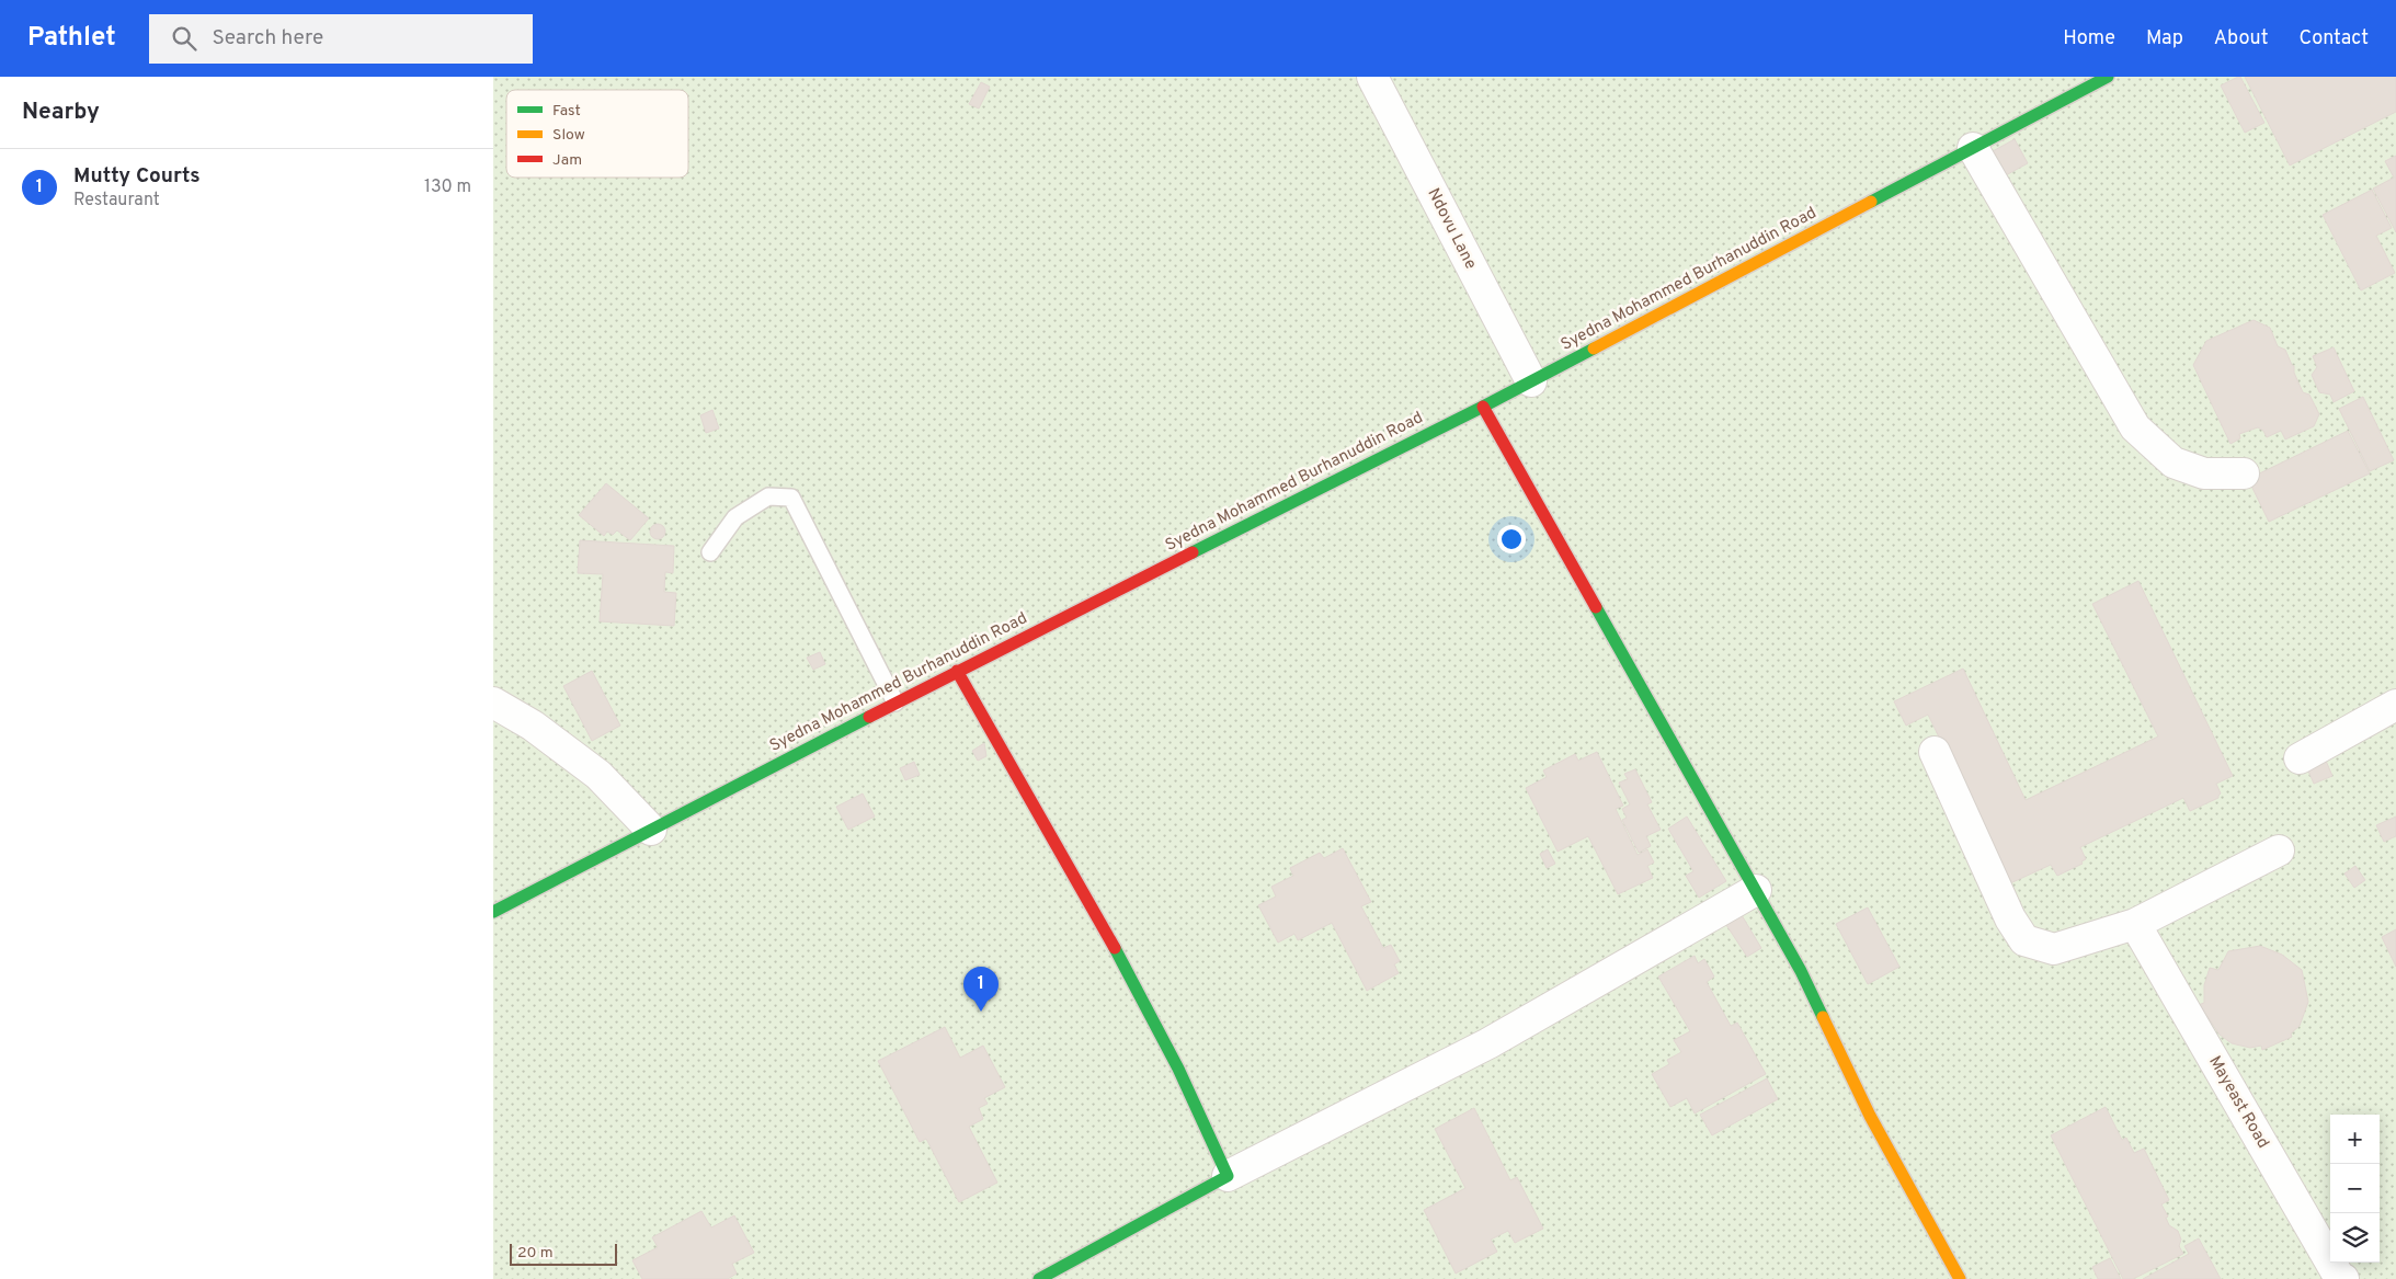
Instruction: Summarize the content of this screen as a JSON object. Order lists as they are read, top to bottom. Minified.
{"streets":{"street":["Ndovu Lane","Syedna Mohammed Burhanuddin Road","Mayeast Road"]},"crossings":[["Ndovu Lane","Syedna Mohammed Burhanuddin Road"]],"legend":["Fast","Slow","Jam"],"scale_bar":"20 m","page":{"header":"Pathlet","search":"Search here","nav":["Home","Map","About","Contact"],"heading":"Nearby","list":[{"mark":"1","name":"Mutty Courts","note":"Restaurant","value":"130 m"}],"pins":"1","map_buttons":["+","−"],"scale":"20 m"}}
